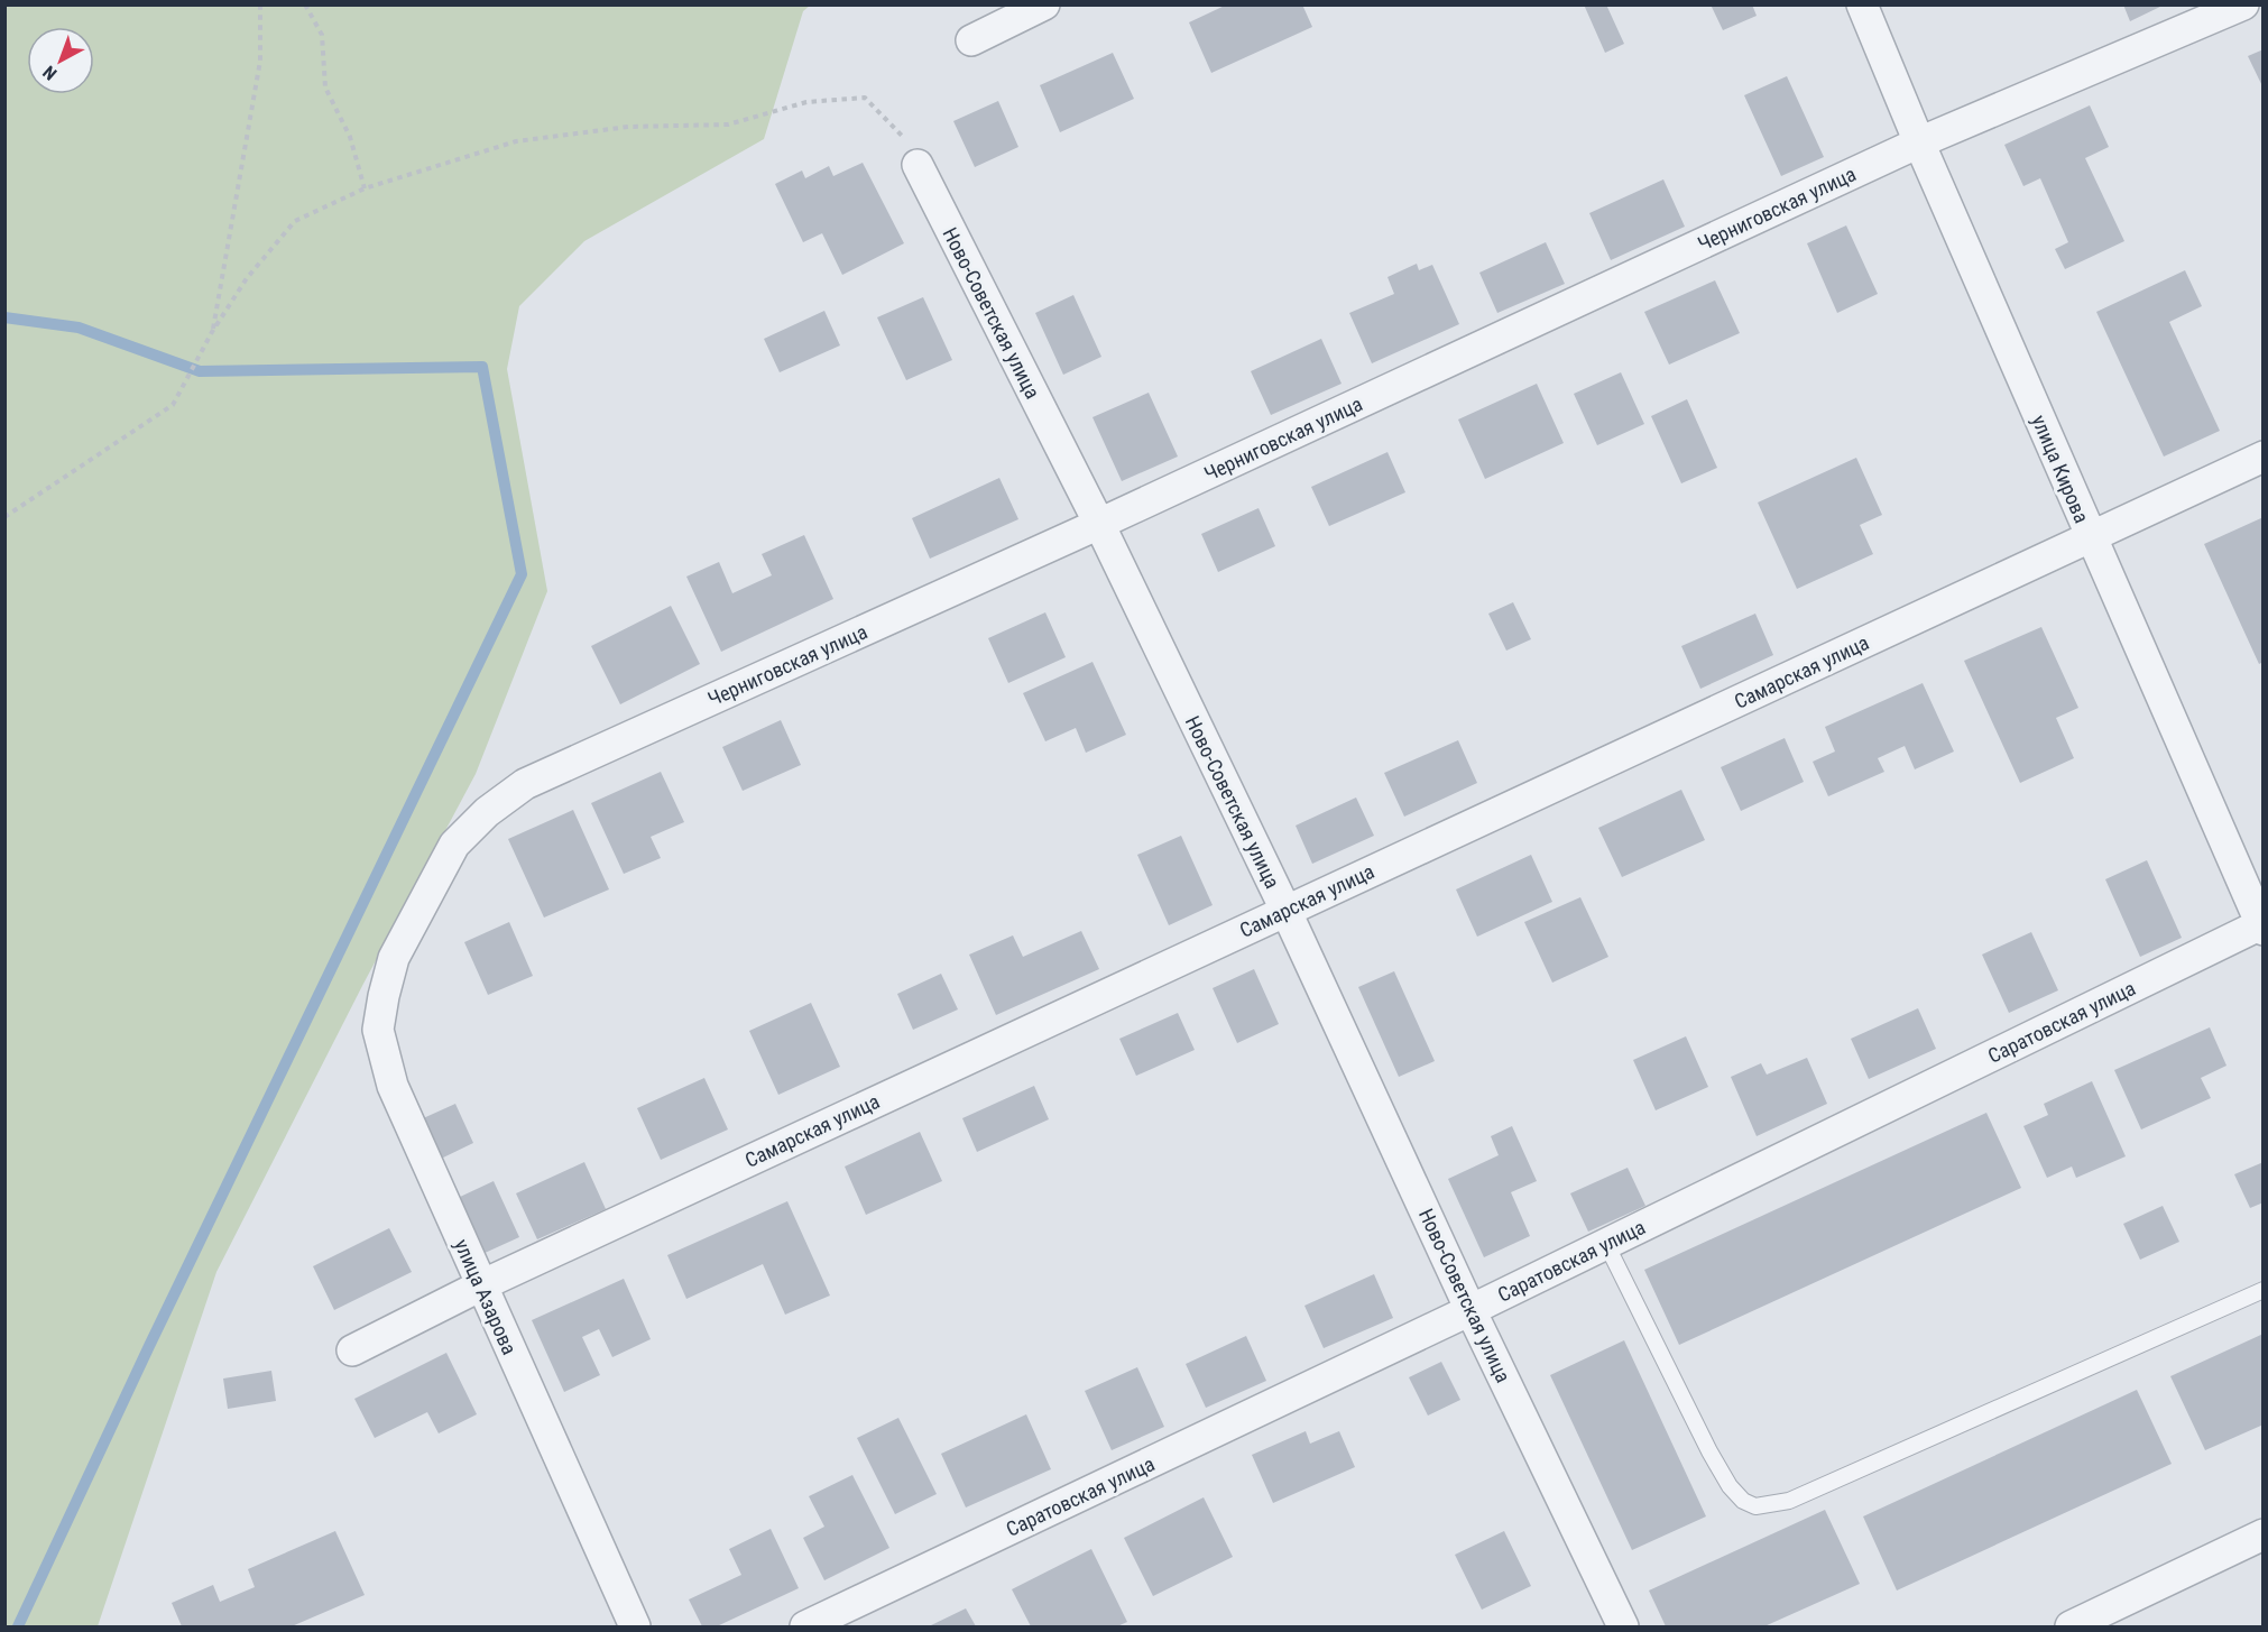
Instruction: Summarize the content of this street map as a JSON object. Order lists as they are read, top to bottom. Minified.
{"streets":{"street":["Черниговская улица","Ново-Советская улица","улица Кирова","Самарская улица","Саратовская улица","улица Азарова"]},"crossings":[["Черниговская улица","Ново-Советская улица"],["Черниговская улица","улица Кирова"],["Черниговская улица","улица Азарова"],["Ново-Советская улица","Самарская улица"],["Ново-Советская улица","Саратовская улица"],["улица Кирова","Самарская улица"],["улица Кирова","Саратовская улица"],["Самарская улица","улица Азарова"]],"north":"bottom left"}
